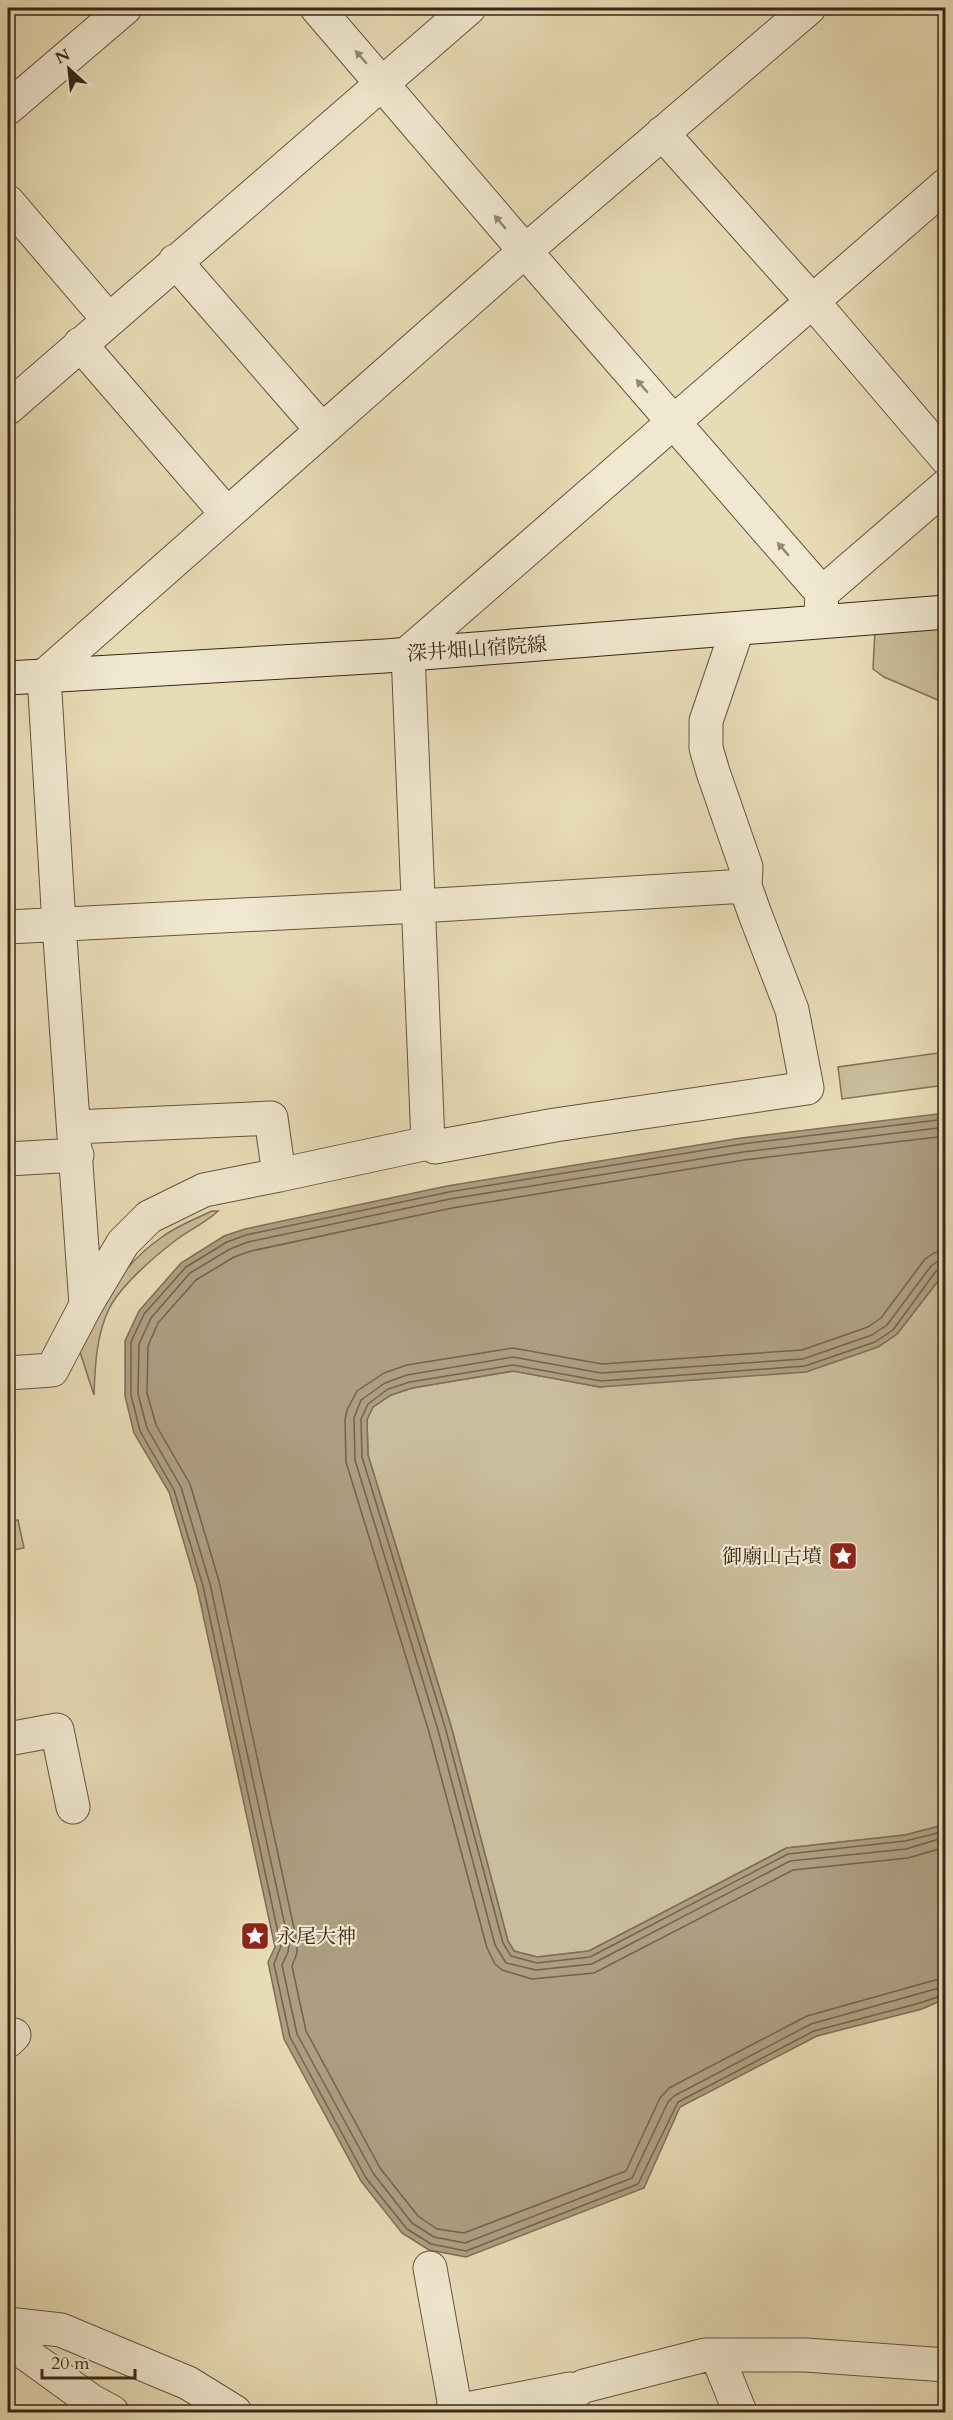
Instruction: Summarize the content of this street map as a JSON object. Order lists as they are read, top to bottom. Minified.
{"streets":{"street":["深井畑山宿院線"]},"places":{"place":["御廟山古墳","永尾大神"]},"scale_bar":"20 m","north":"top left"}
